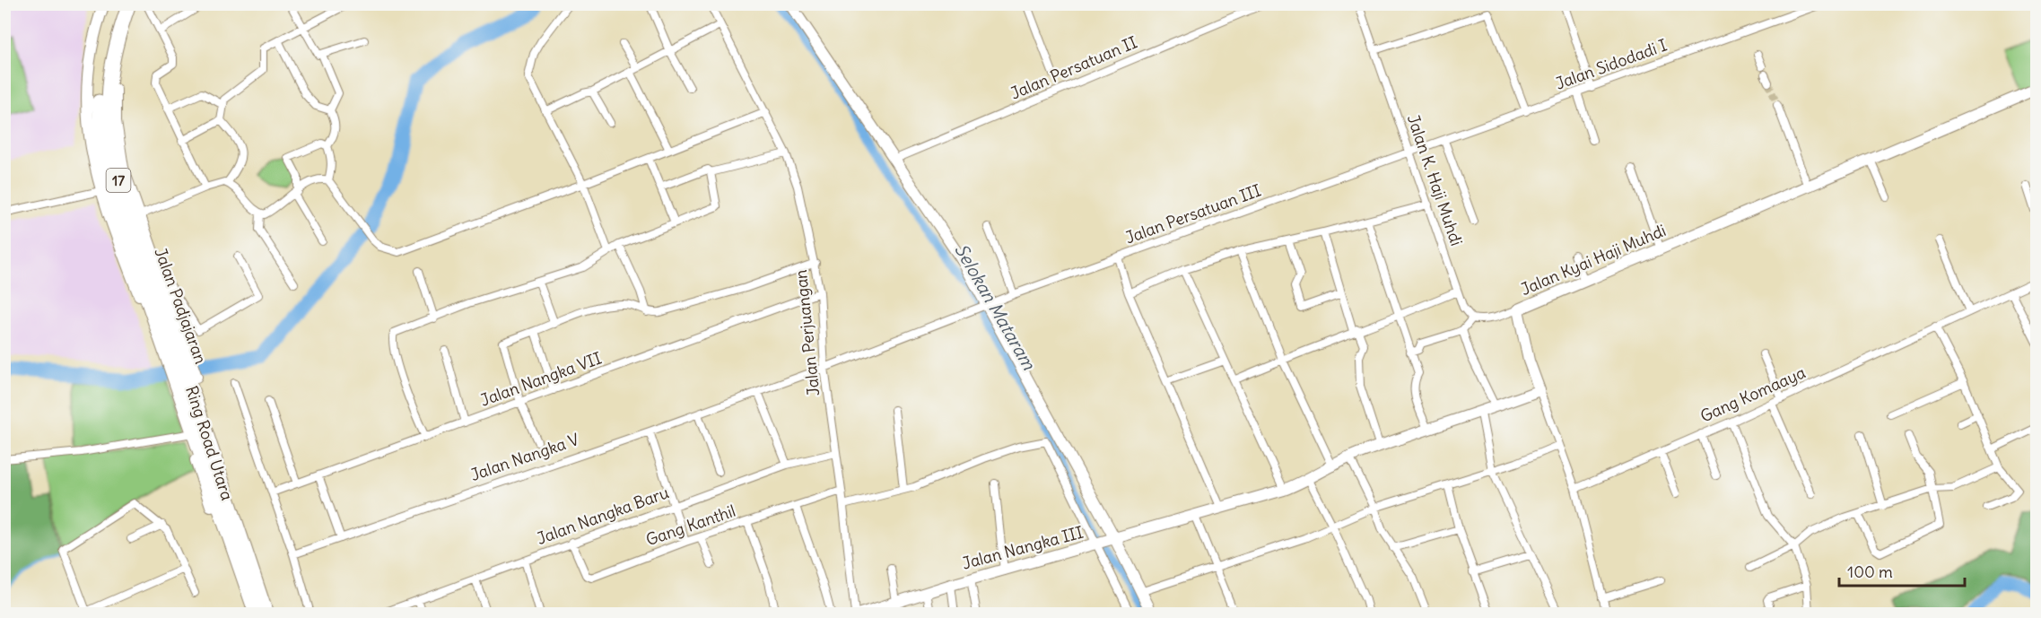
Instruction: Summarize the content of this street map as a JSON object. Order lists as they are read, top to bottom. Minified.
{"streets":{"highway":["17","Jalan Padjajaran","Ring Road Utara"],"street":["Jalan Sidodadi I","Jalan Persatuan II","Jalan K. Haji Muhdi","Jalan Persatuan III","Jalan Kyai Haji Muhdi","Jalan Perjuangan","Jalan Nangka VII","Gang Komaaya","Jalan Nangka V","Jalan Nangka Baru","Gang Kanthil","Jalan Nangka III"]},"crossings":[["Jalan Sidodadi I","Jalan K. Haji Muhdi"],["Jalan Sidodadi I","Jalan Persatuan III"],["Jalan K. Haji Muhdi","Jalan Persatuan III"],["Jalan Padjajaran","Ring Road Utara"],["Jalan Perjuangan","Jalan Nangka VII"],["Jalan Perjuangan","Jalan Nangka V"],["Jalan Perjuangan","Jalan Nangka Baru"],["Jalan Perjuangan","Gang Kanthil"],["Jalan Nangka Baru","Gang Kanthil"]],"water":["Selokan Mataram"],"scale_bar":"100 m"}
